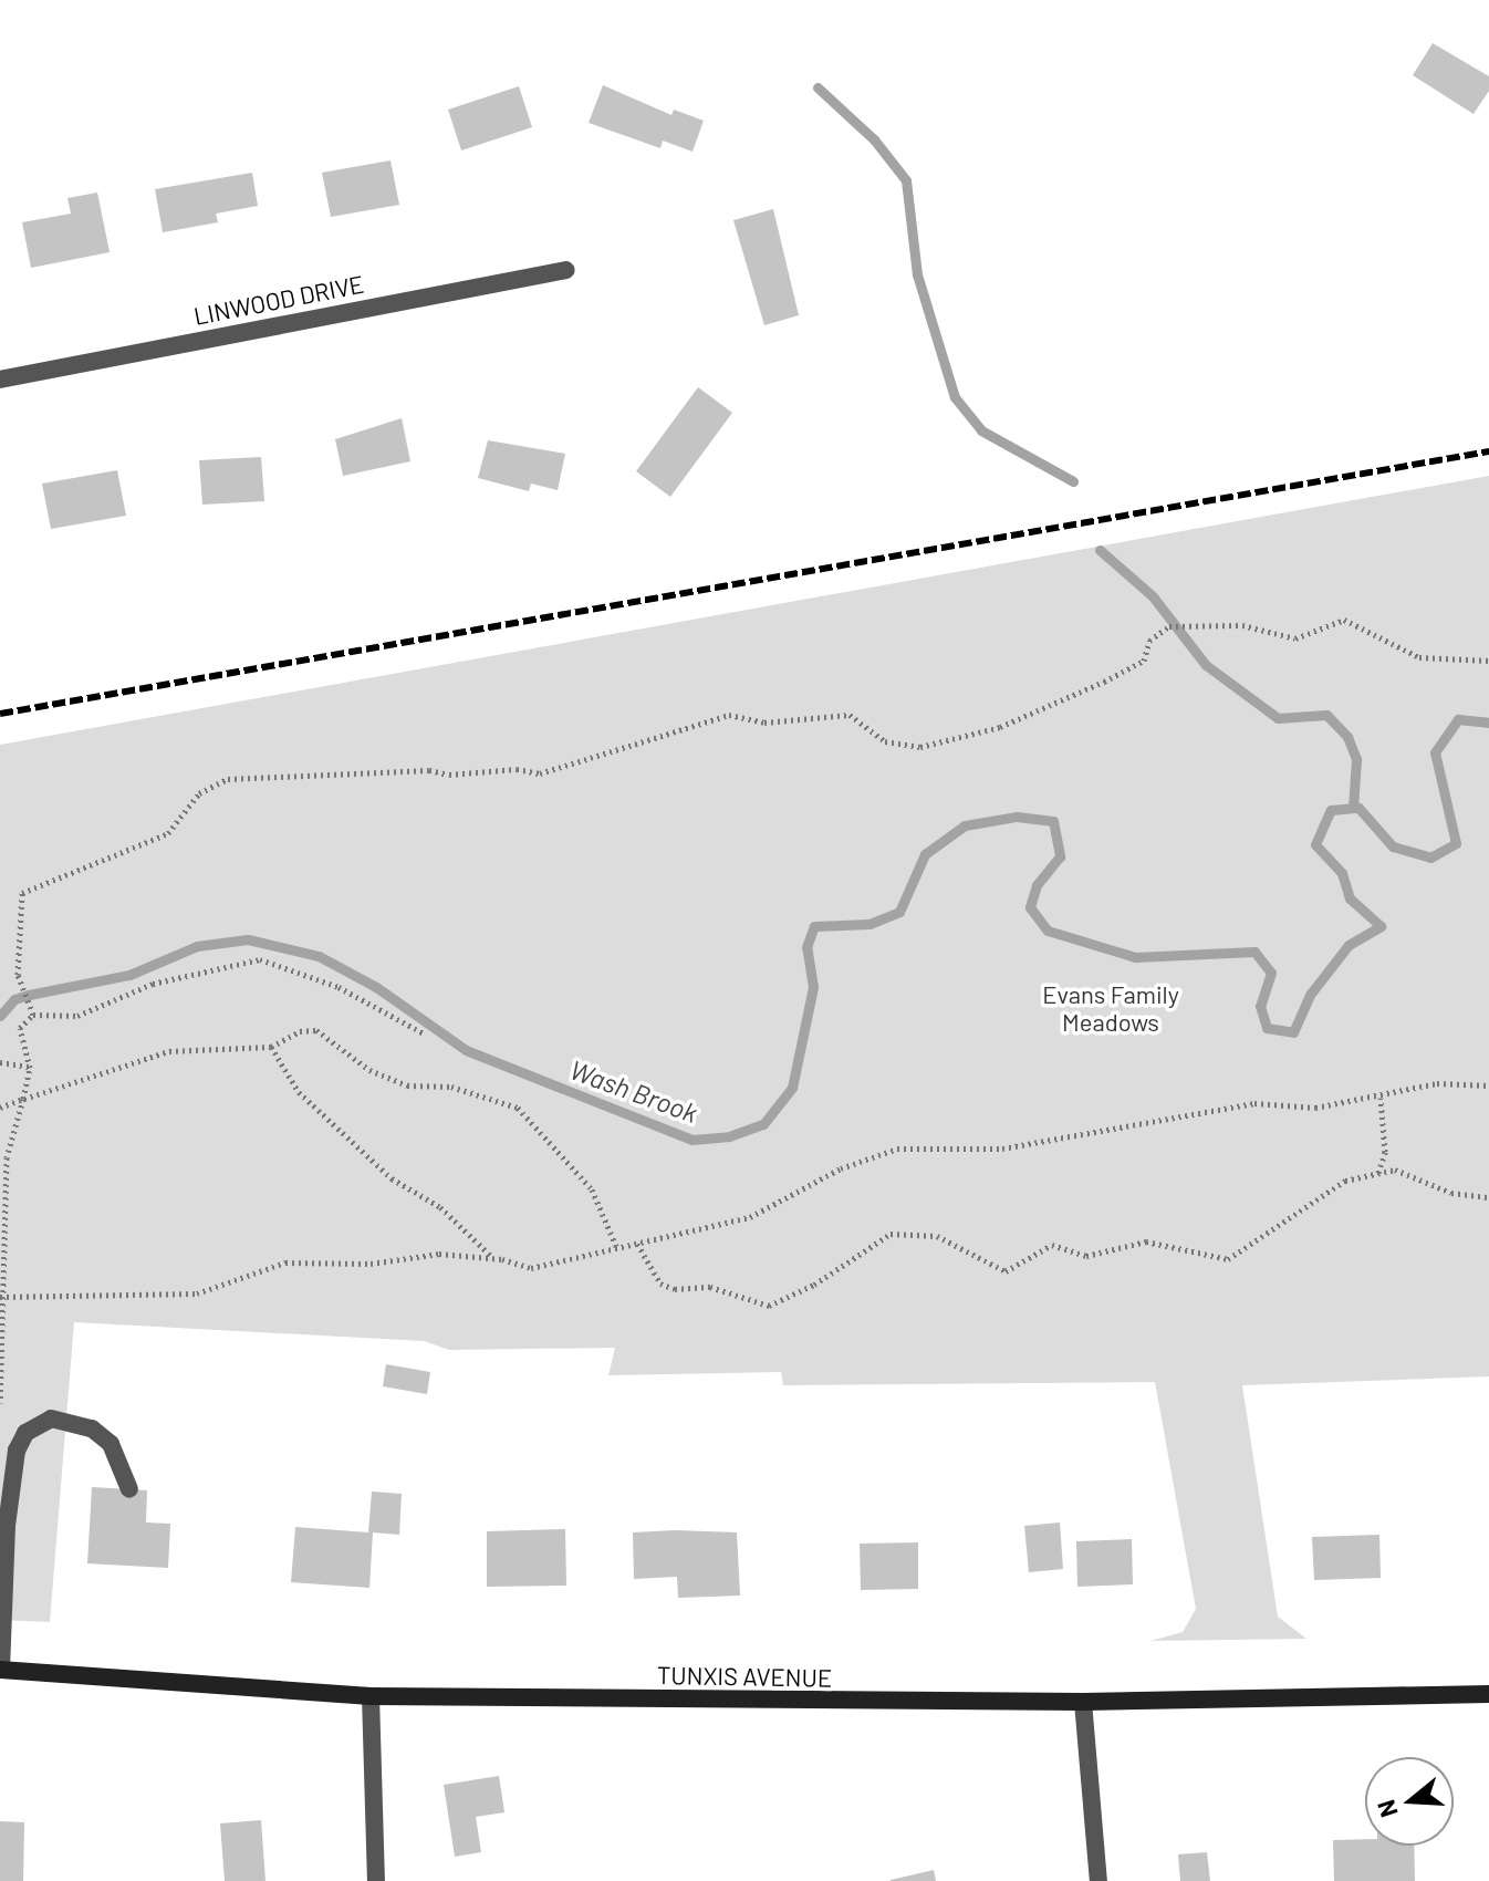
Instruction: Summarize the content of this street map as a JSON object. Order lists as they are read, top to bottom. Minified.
{"streets":{"main road":["TUNXIS AVENUE"],"street":["LINWOOD DRIVE"]},"water":["Wash Brook"],"parks":["Evans Family Meadows"],"north":"left"}
